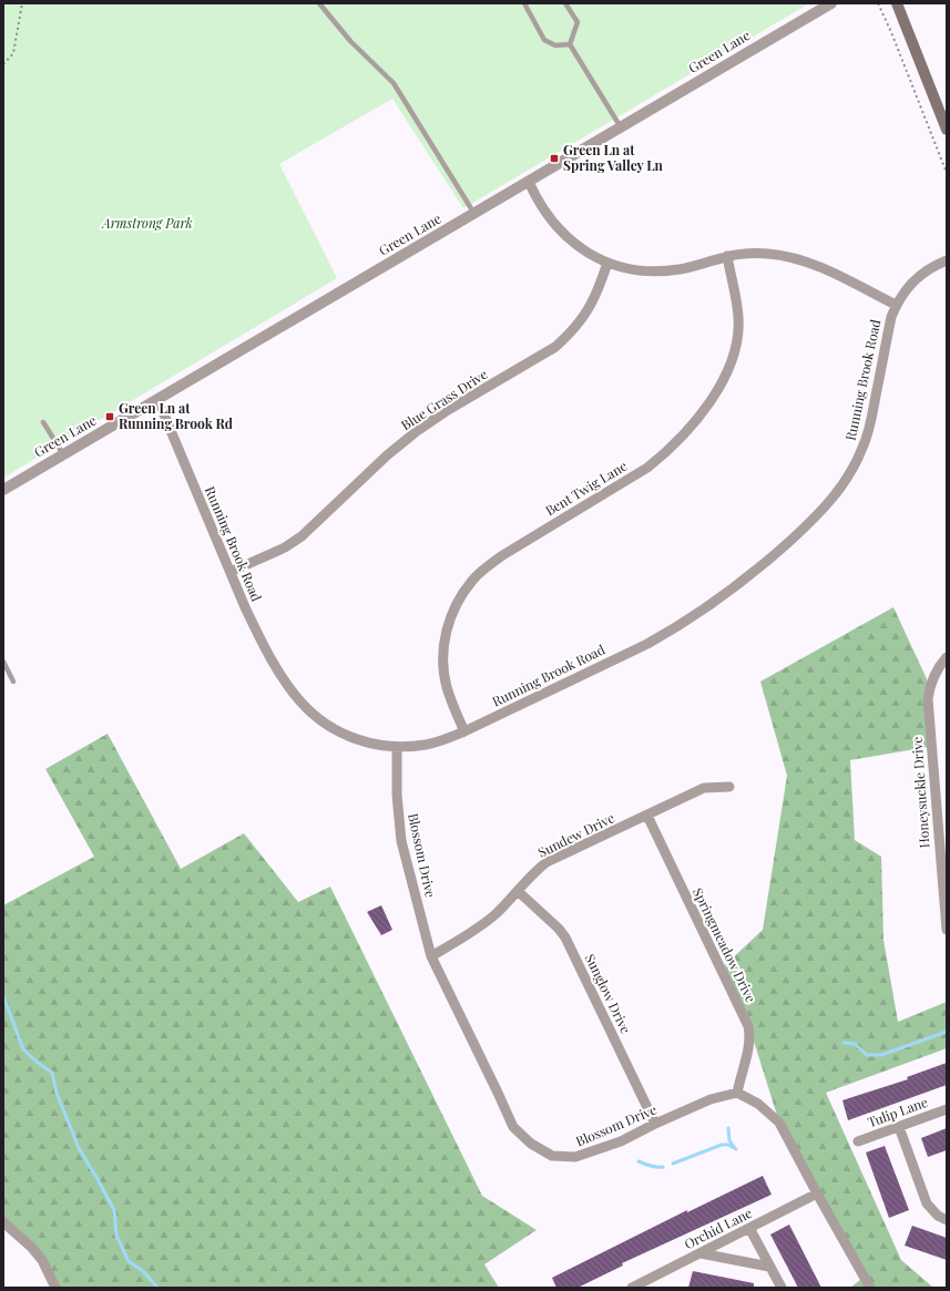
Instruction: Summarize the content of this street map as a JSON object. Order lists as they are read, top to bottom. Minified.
{"streets":{"street":["Green Lane","Running Brook Road","Blue Grass Drive","Bent Twig Lane","Honeysuckle Drive","Sundew Drive","Blossom Drive","Springmeadow Drive","Sunglow Drive","Tulip Lane","Orchid Lane"]},"crossings":[["Green Lane","Running Brook Road"],["Running Brook Road","Blue Grass Drive"],["Running Brook Road","Bent Twig Lane"],["Running Brook Road","Blossom Drive"],["Sundew Drive","Blossom Drive"],["Sundew Drive","Springmeadow Drive"],["Sundew Drive","Sunglow Drive"],["Blossom Drive","Springmeadow Drive"],["Blossom Drive","Sunglow Drive"]],"parks":["Armstrong Park"],"places":{"transit":["Green Ln at Spring Valley Ln","Green Ln at Running Brook Rd"]}}
